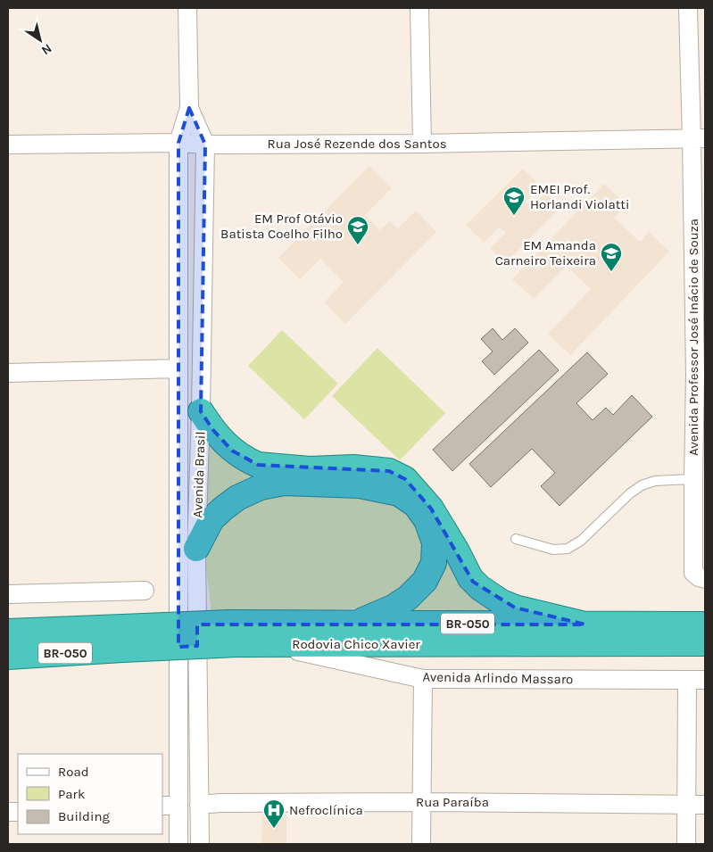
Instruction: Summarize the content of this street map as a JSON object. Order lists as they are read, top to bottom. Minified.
{"streets":{"highway":["BR-050","Rodovia Chico Xavier"],"street":["Rua José Rezende dos Santos","Avenida Professor José Inácio de Souza","Avenida Brasil","Avenida Arlindo Massaro","Rua Paraíba"]},"crossings":[["Rua José Rezende dos Santos","Avenida Professor José Inácio de Souza"],["Rua José Rezende dos Santos","Avenida Brasil"],["Avenida Brasil","Rua Paraíba"],["Rodovia Chico Xavier","Avenida Arlindo Massaro"]],"places":{"school or university":["EMEI Prof. Horlandi Violatti","EM Prof Otávio Batista Coelho Filho","EM Amanda Carneiro Teixeira"],"hospital":["Nefroclínica"]},"legend":["Road","Park","Building"],"north":"bottom right"}
